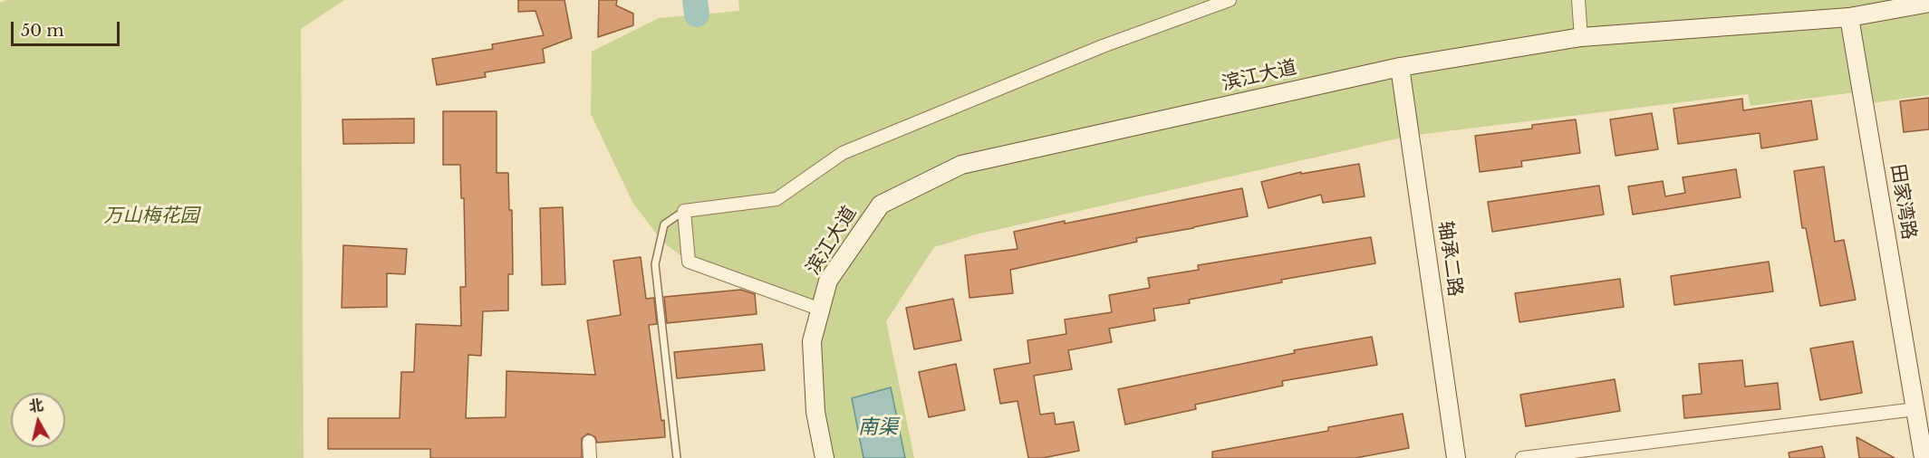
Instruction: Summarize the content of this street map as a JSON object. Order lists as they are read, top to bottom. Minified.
{"streets":{"street":["滨江大道","田家湾路","轴承二路"]},"crossings":[["滨江大道","田家湾路"],["滨江大道","轴承二路"]],"water":["南渠"],"parks":["万山梅花园"],"scale_bar":"50 m","north":"top"}
